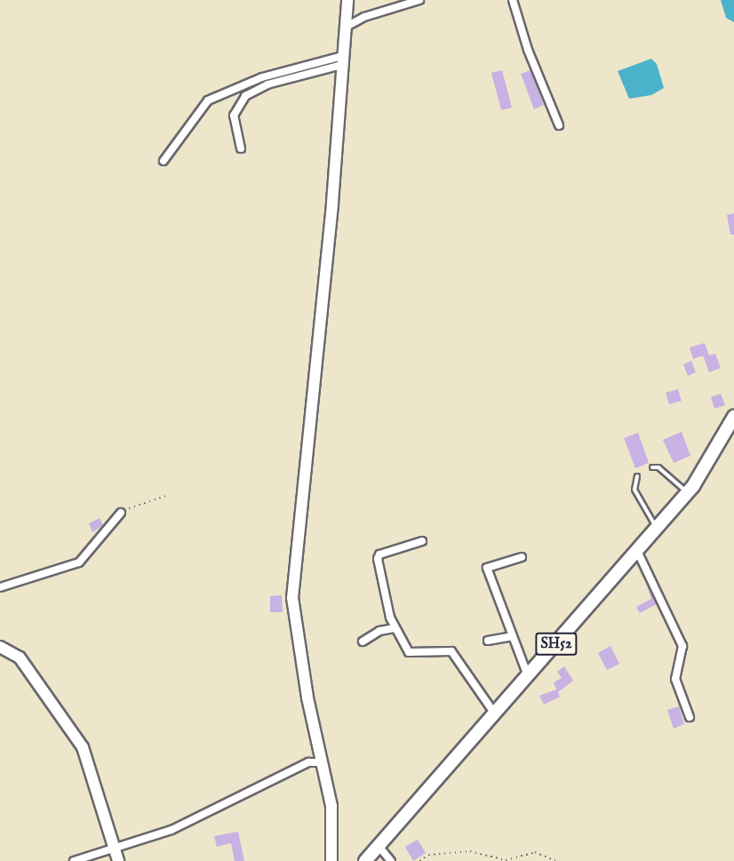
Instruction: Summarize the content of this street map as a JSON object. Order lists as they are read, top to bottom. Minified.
{"streets":{"main road":["SH52"]}}
